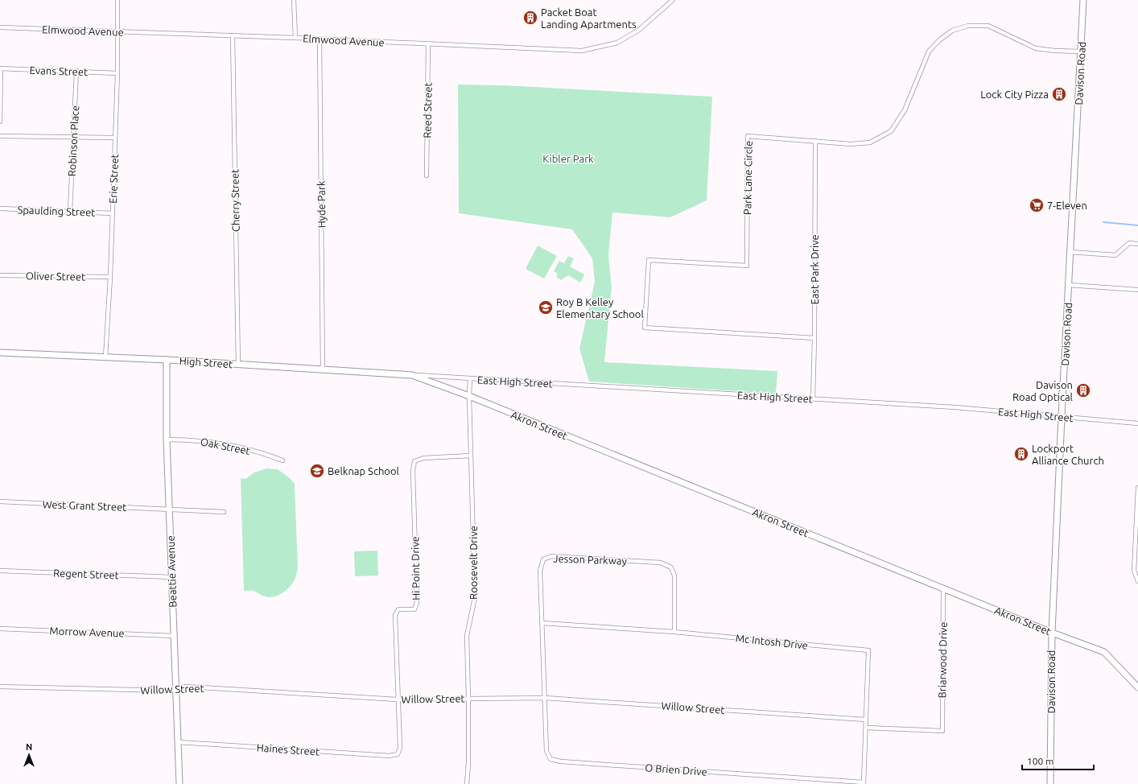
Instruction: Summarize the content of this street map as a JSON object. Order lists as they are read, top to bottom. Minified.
{"streets":{"street":["Elmwood Avenue","Evans Street","Davison Road","Reed Street","Robinson Place","Park Lane Circle","Erie Street","Cherry Street","Hyde Park","Spaulding Street","East Park Drive","Oliver Street","High Street","East High Street","Akron Street","Oak Street","West Grant Street","Jesson Parkway","Roosevelt Drive","Hi Point Drive","Beattie Avenue","Regent Street","Morrow Avenue","Mc Intosh Drive","Briarwood Drive","Willow Street","Haines Street","O Brien Drive"]},"crossings":[["Elmwood Avenue","Reed Street"],["Elmwood Avenue","Erie Street"],["Elmwood Avenue","Cherry Street"],["Elmwood Avenue","Hyde Park"],["Evans Street","Robinson Place"],["Evans Street","Erie Street"],["Davison Road","Park Lane Circle"],["Davison Road","East High Street"],["Davison Road","Akron Street"],["Robinson Place","Spaulding Street"],["Park Lane Circle","East Park Drive"],["Erie Street","Spaulding Street"],["Erie Street","Oliver Street"],["Erie Street","High Street"],["Cherry Street","High Street"],["Hyde Park","High Street"],["East Park Drive","East High Street"],["High Street","East High Street"],["High Street","Akron Street"],["High Street","Beattie Avenue"],["East High Street","Akron Street"],["East High Street","Roosevelt Drive"],["Akron Street","Roosevelt Drive"],["Akron Street","Briarwood Drive"],["Oak Street","Beattie Avenue"],["West Grant Street","Beattie Avenue"],["Jesson Parkway","Mc Intosh Drive"],["Jesson Parkway","Willow Street"],["Jesson Parkway","O Brien Drive"],["Roosevelt Drive","Hi Point Drive"],["Roosevelt Drive","Willow Street"],["Hi Point Drive","Willow Street"],["Hi Point Drive","Haines Street"],["Beattie Avenue","Regent Street"],["Beattie Avenue","Morrow Avenue"],["Beattie Avenue","Willow Street"],["Beattie Avenue","Haines Street"],["Mc Intosh Drive","Briarwood Drive"],["Mc Intosh Drive","Willow Street"],["Mc Intosh Drive","O Brien Drive"],["Willow Street","O Brien Drive"]],"parks":["Kibler Park"],"places":{"building":["Packet Boat Landing Apartments","Lock City Pizza","Davison Road Optical","Lockport Alliance Church"],"supermarket":["7-Eleven"],"school or university":["Roy B Kelley Elementary School","Belknap School"]},"scale_bar":"100 m","north":"top"}
